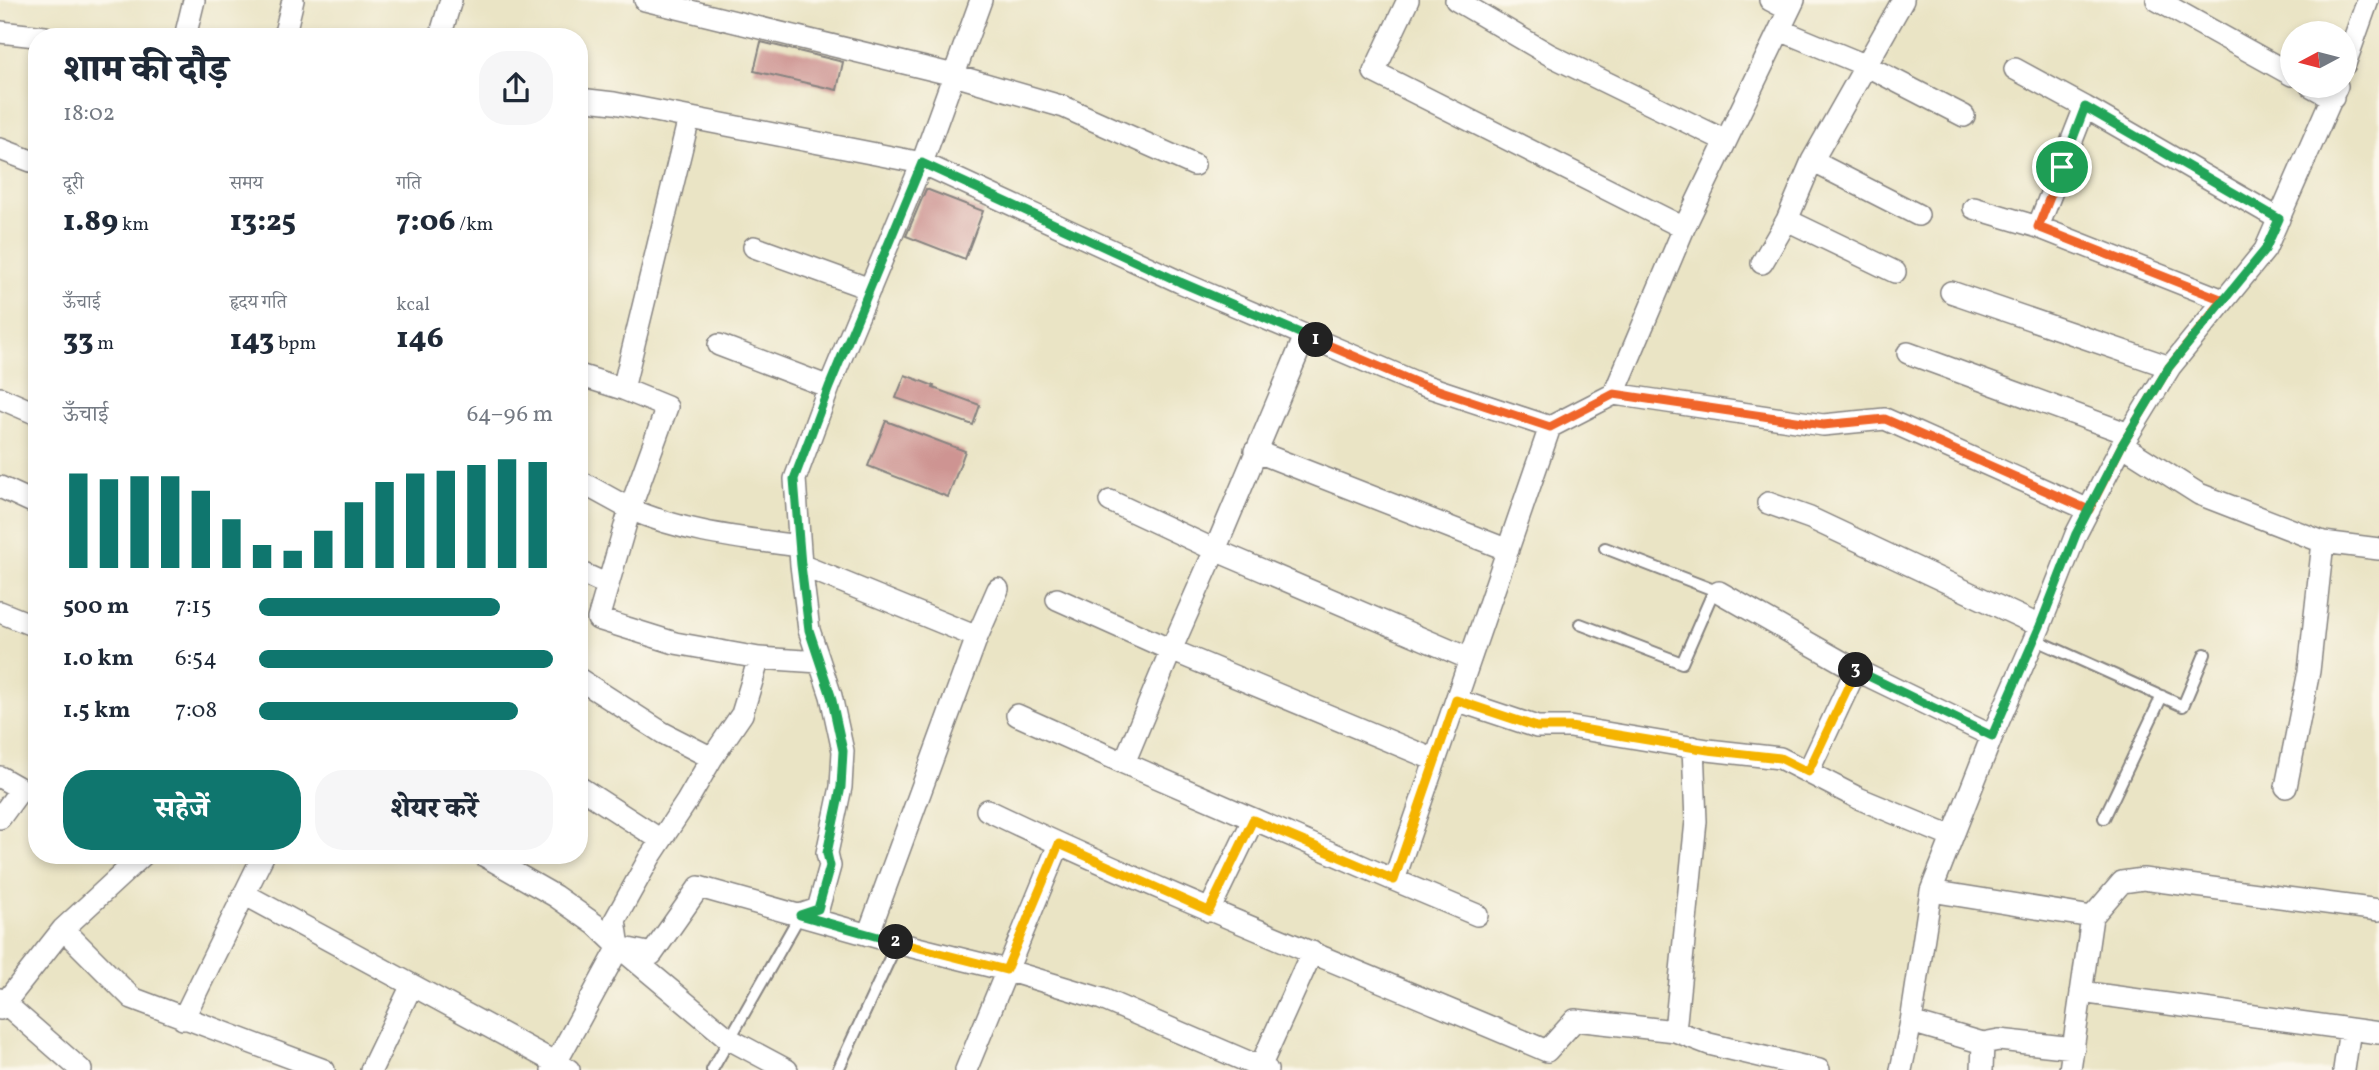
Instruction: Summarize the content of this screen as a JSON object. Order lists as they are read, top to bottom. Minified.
{"north":"left","page":{"heading":["शाम की दौड़","18:02"],"stats":[["दूरी","1.89 km"],["समय","13:25"],["गति","7:06 /km"],["ऊँचाई","33 m"],["हृदय गति","143 bpm"],["kcal","146"]],"pins":["1","3","2"],"chart":["ऊँचाई","64–96 m"],"list":[{"name":"500 m","note":"7:15"},{"name":"1.0 km","note":"6:54"},{"name":"1.5 km","note":"7:08"}],"buttons":["सहेजें","शेयर करें"]}}
